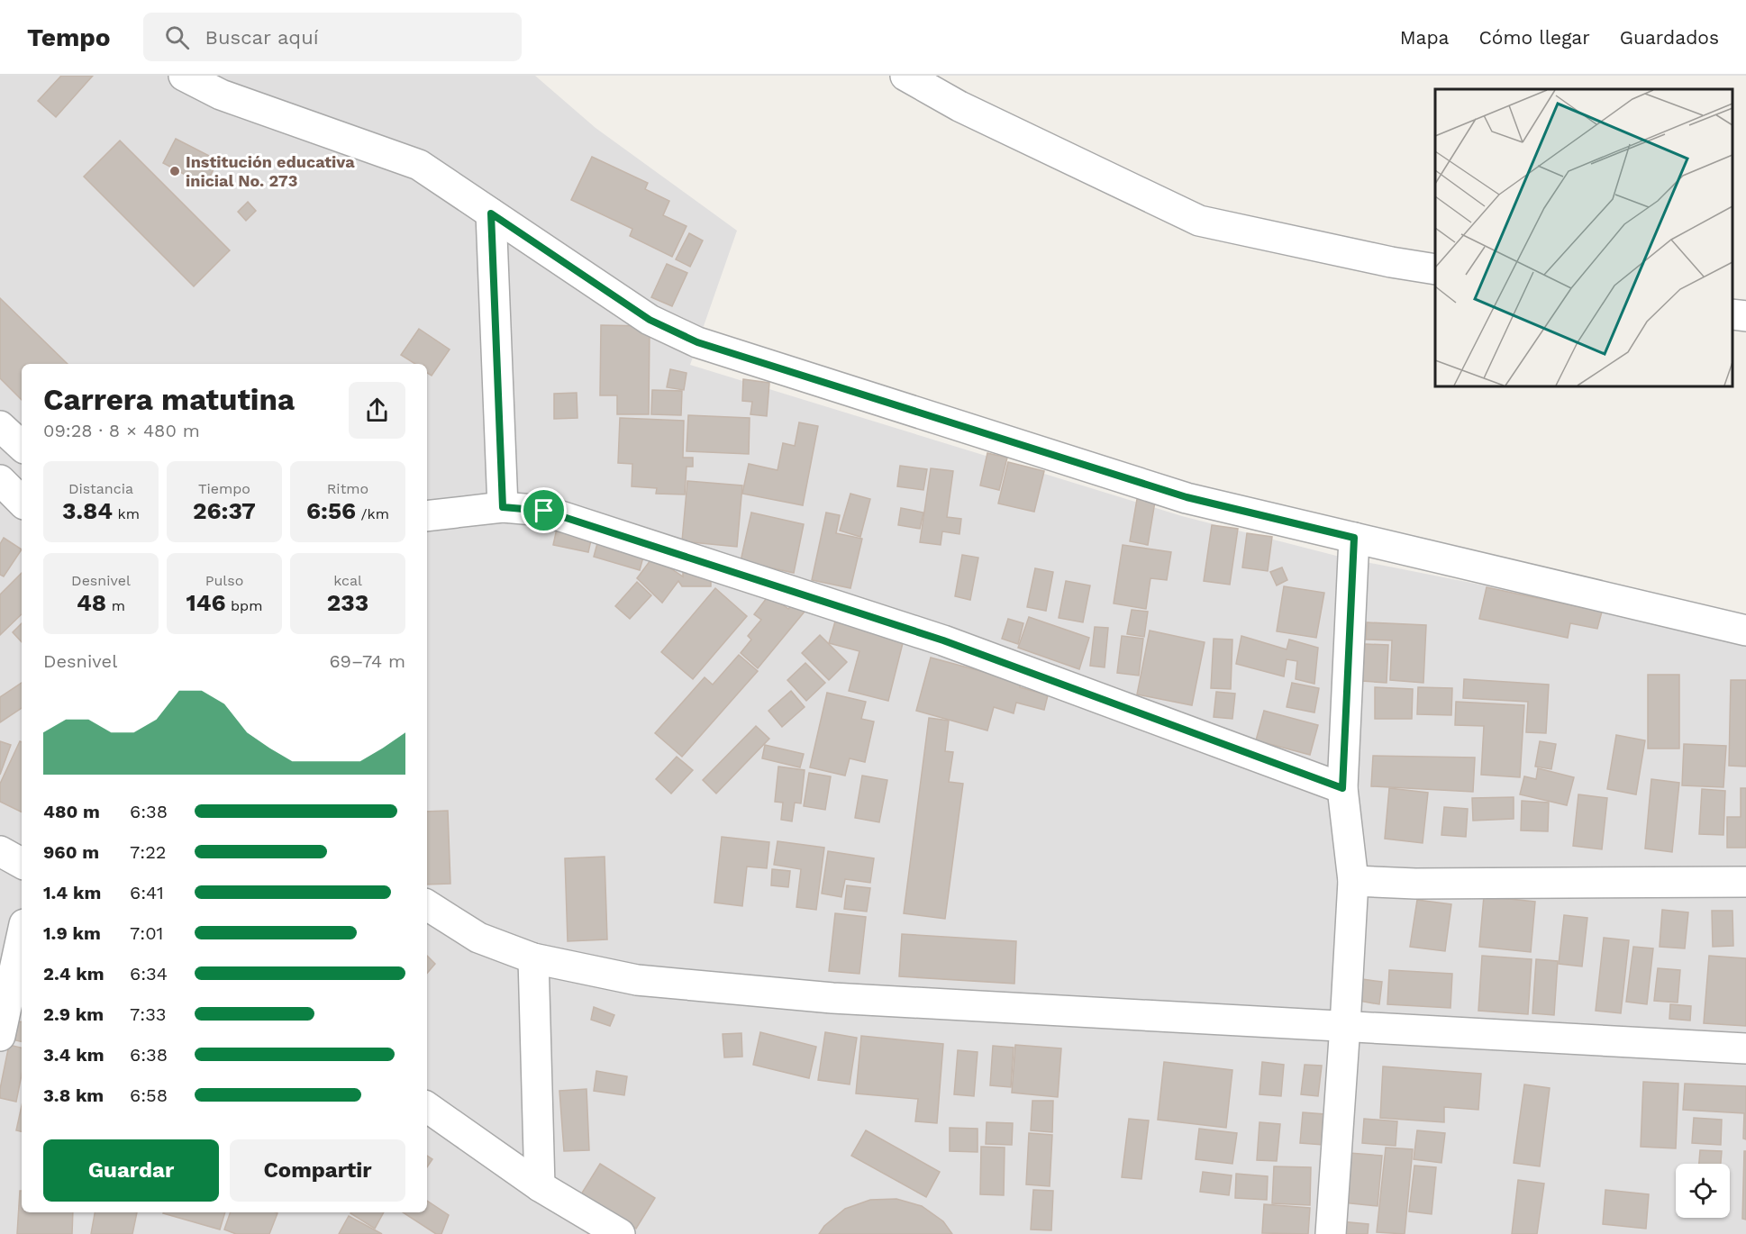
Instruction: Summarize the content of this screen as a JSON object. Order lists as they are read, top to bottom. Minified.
{"places":["Institución educativa inicial No. 273"],"page":{"header":"Tempo","search":"Buscar aquí","nav":["Mapa","Cómo llegar","Guardados"],"heading":["Carrera matutina","09:28 · 8 × 480 m"],"stats":[["Distancia","3.84 km"],["Tiempo","26:37"],["Ritmo","6:56 /km"],["Desnivel","48 m"],["Pulso","146 bpm"],["kcal","233"]],"chart":["Desnivel","69–74 m"],"list":[{"name":"480 m","note":"6:38"},{"name":"960 m","note":"7:22"},{"name":"1.4 km","note":"6:41"},{"name":"1.9 km","note":"7:01"},{"name":"2.4 km","note":"6:34"},{"name":"2.9 km","note":"7:33"},{"name":"3.4 km","note":"6:38"},{"name":"3.8 km","note":"6:58"}],"buttons":["Guardar","Compartir"]}}
